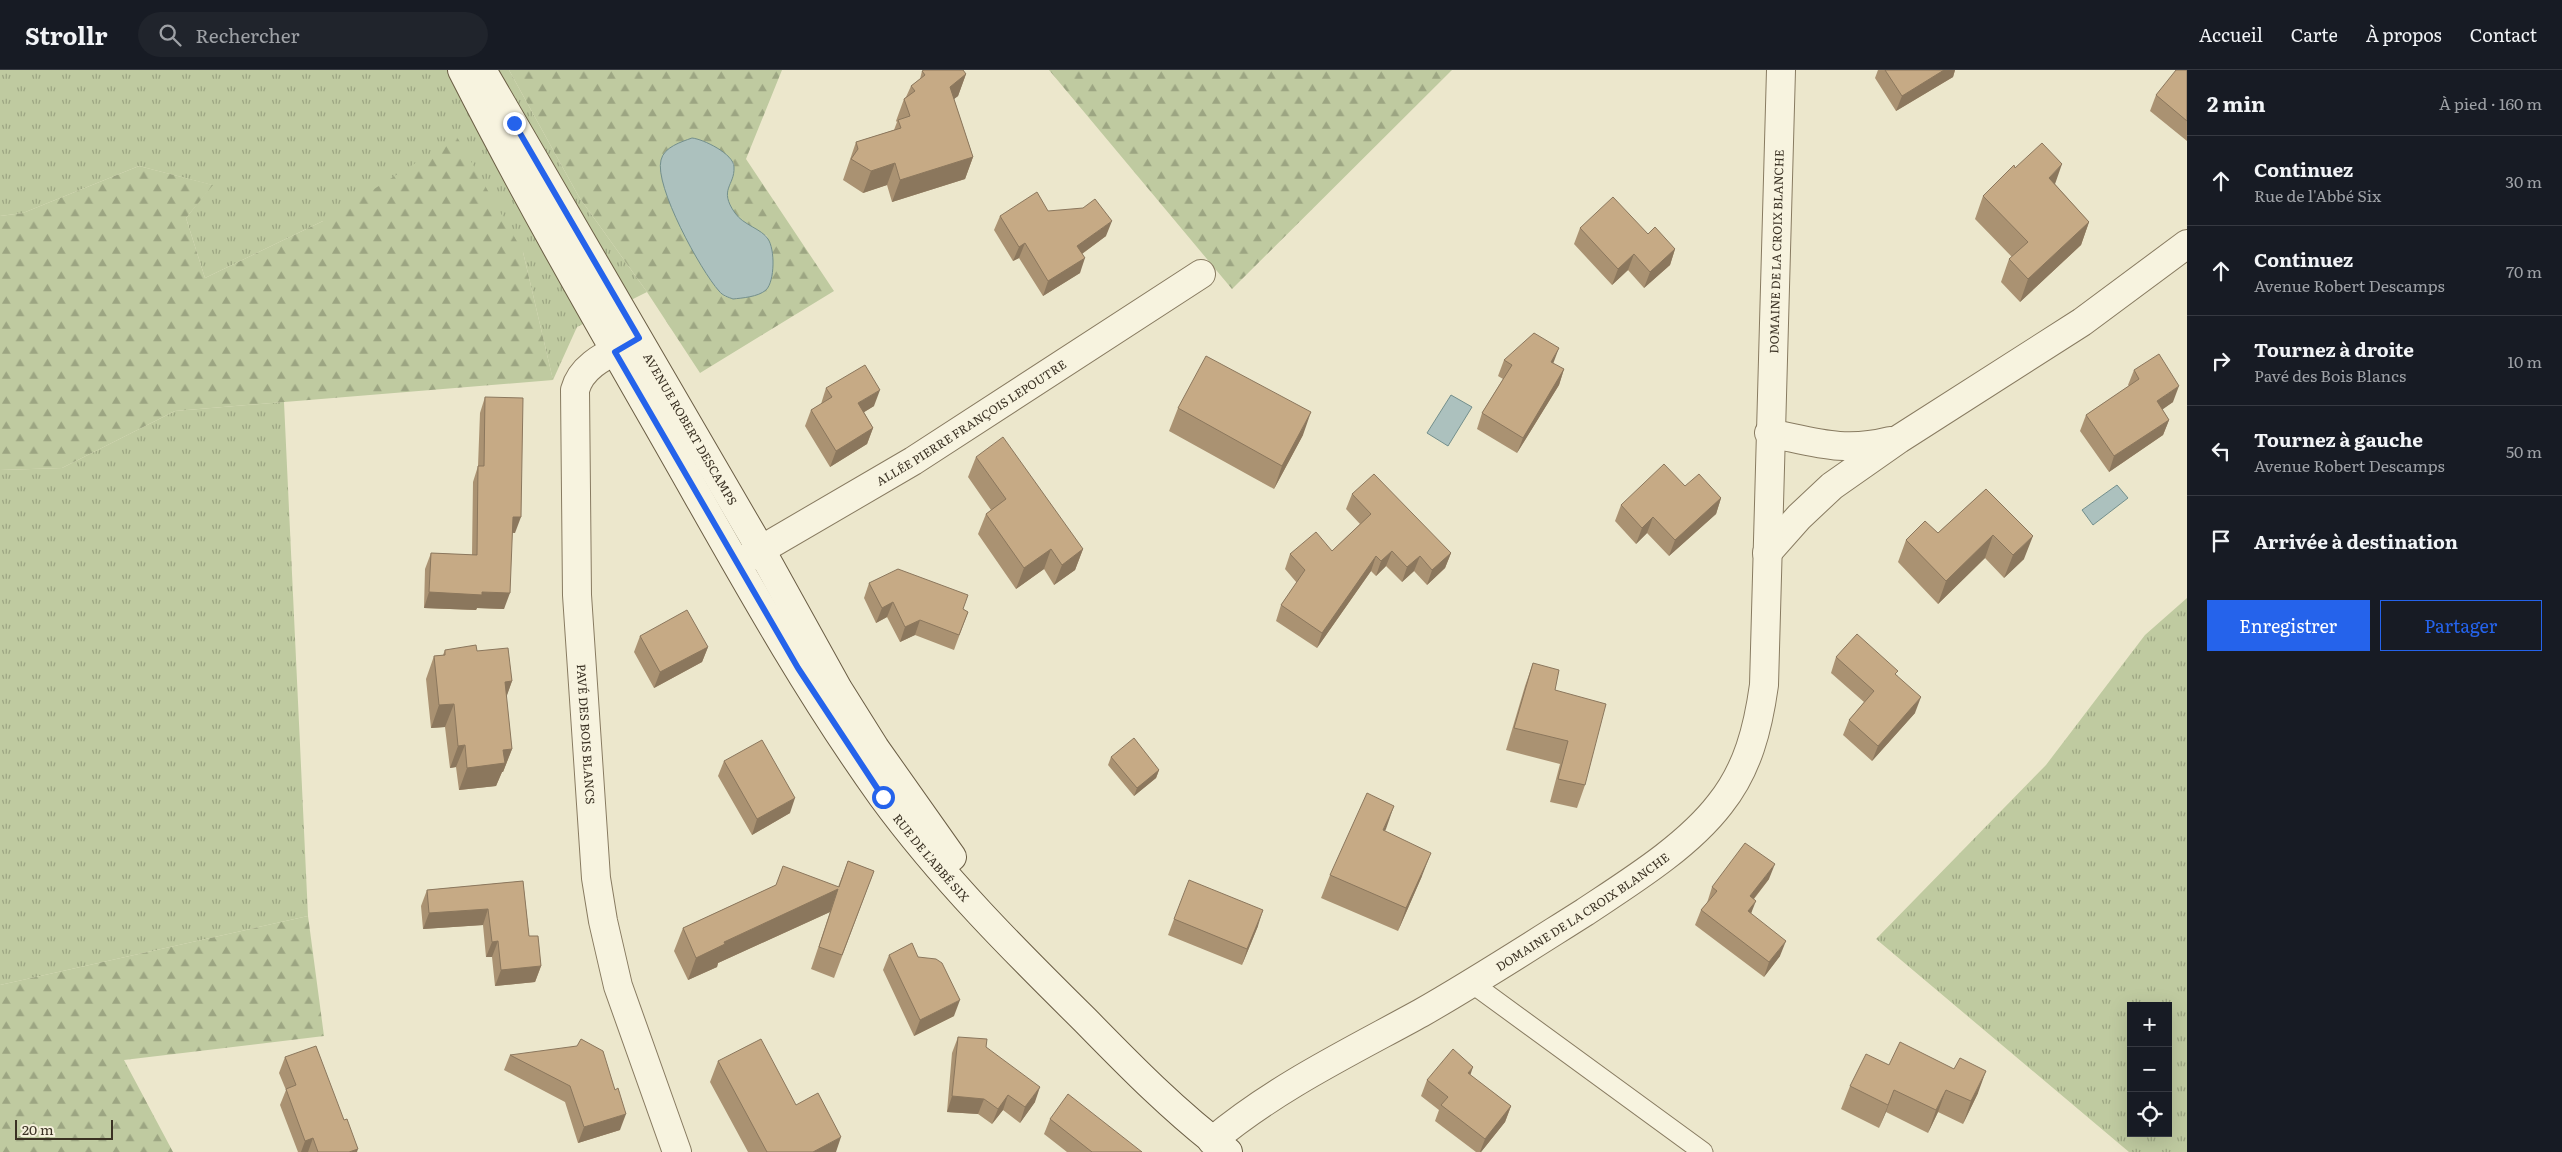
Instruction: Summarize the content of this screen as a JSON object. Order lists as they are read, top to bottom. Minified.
{"streets":{"street":["DOMAINE DE LA CROIX BLANCHE","ALLÉE PIERRE FRANÇOIS LEPOUTRE","AVENUE ROBERT DESCAMPS","PAVÉ DES BOIS BLANCS","RUE DE L'ABBÉ SIX"]},"crossings":[["DOMAINE DE LA CROIX BLANCHE","RUE DE L'ABBÉ SIX"],["ALLÉE PIERRE FRANÇOIS LEPOUTRE","AVENUE ROBERT DESCAMPS"],["ALLÉE PIERRE FRANÇOIS LEPOUTRE","RUE DE L'ABBÉ SIX"],["AVENUE ROBERT DESCAMPS","PAVÉ DES BOIS BLANCS"],["AVENUE ROBERT DESCAMPS","RUE DE L'ABBÉ SIX"]],"scale_bar":"20 m","page":{"header":"Strollr","search":"Rechercher","nav":["Accueil","Carte","À propos","Contact"],"heading":["2 min","À pied · 160 m"],"list":[["Continuez","Rue de l'Abbé Six","30 m"],["Continuez","Avenue Robert Descamps","70 m"],["Tournez à droite","Pavé des Bois Blancs","10 m"],["Tournez à gauche","Avenue Robert Descamps","50 m"],"Arrivée à destination"],"buttons":["Enregistrer","Partager"],"map_buttons":["+","−"],"scale":"20 m"}}
